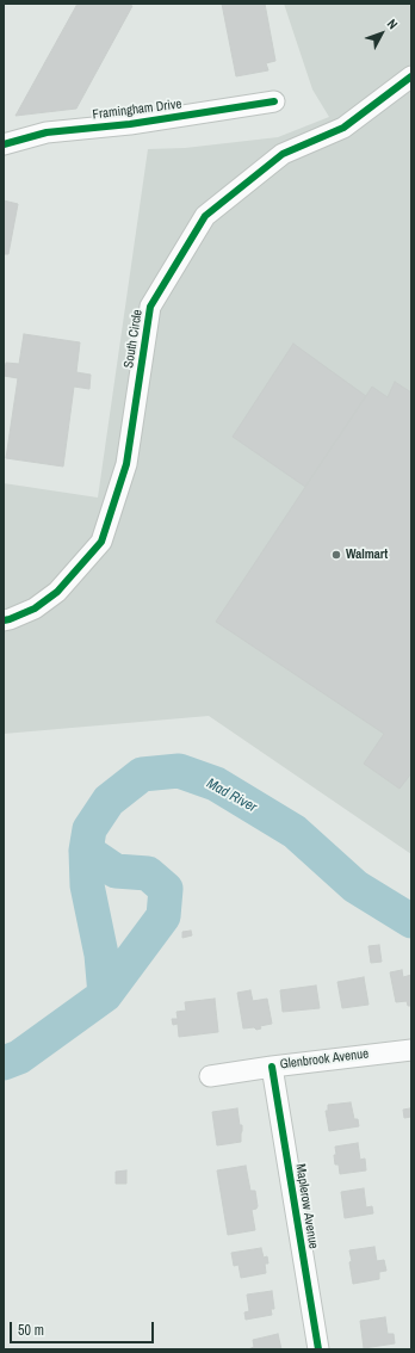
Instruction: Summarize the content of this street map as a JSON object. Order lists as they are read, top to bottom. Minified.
{"streets":{"street":["Framingham Drive","South Circle","Glenbrook Avenue","Maplerow Avenue"]},"crossings":[["Glenbrook Avenue","Maplerow Avenue"]],"water":["Mad River"],"places":["Walmart"],"scale_bar":"50 m","north":"top right"}
